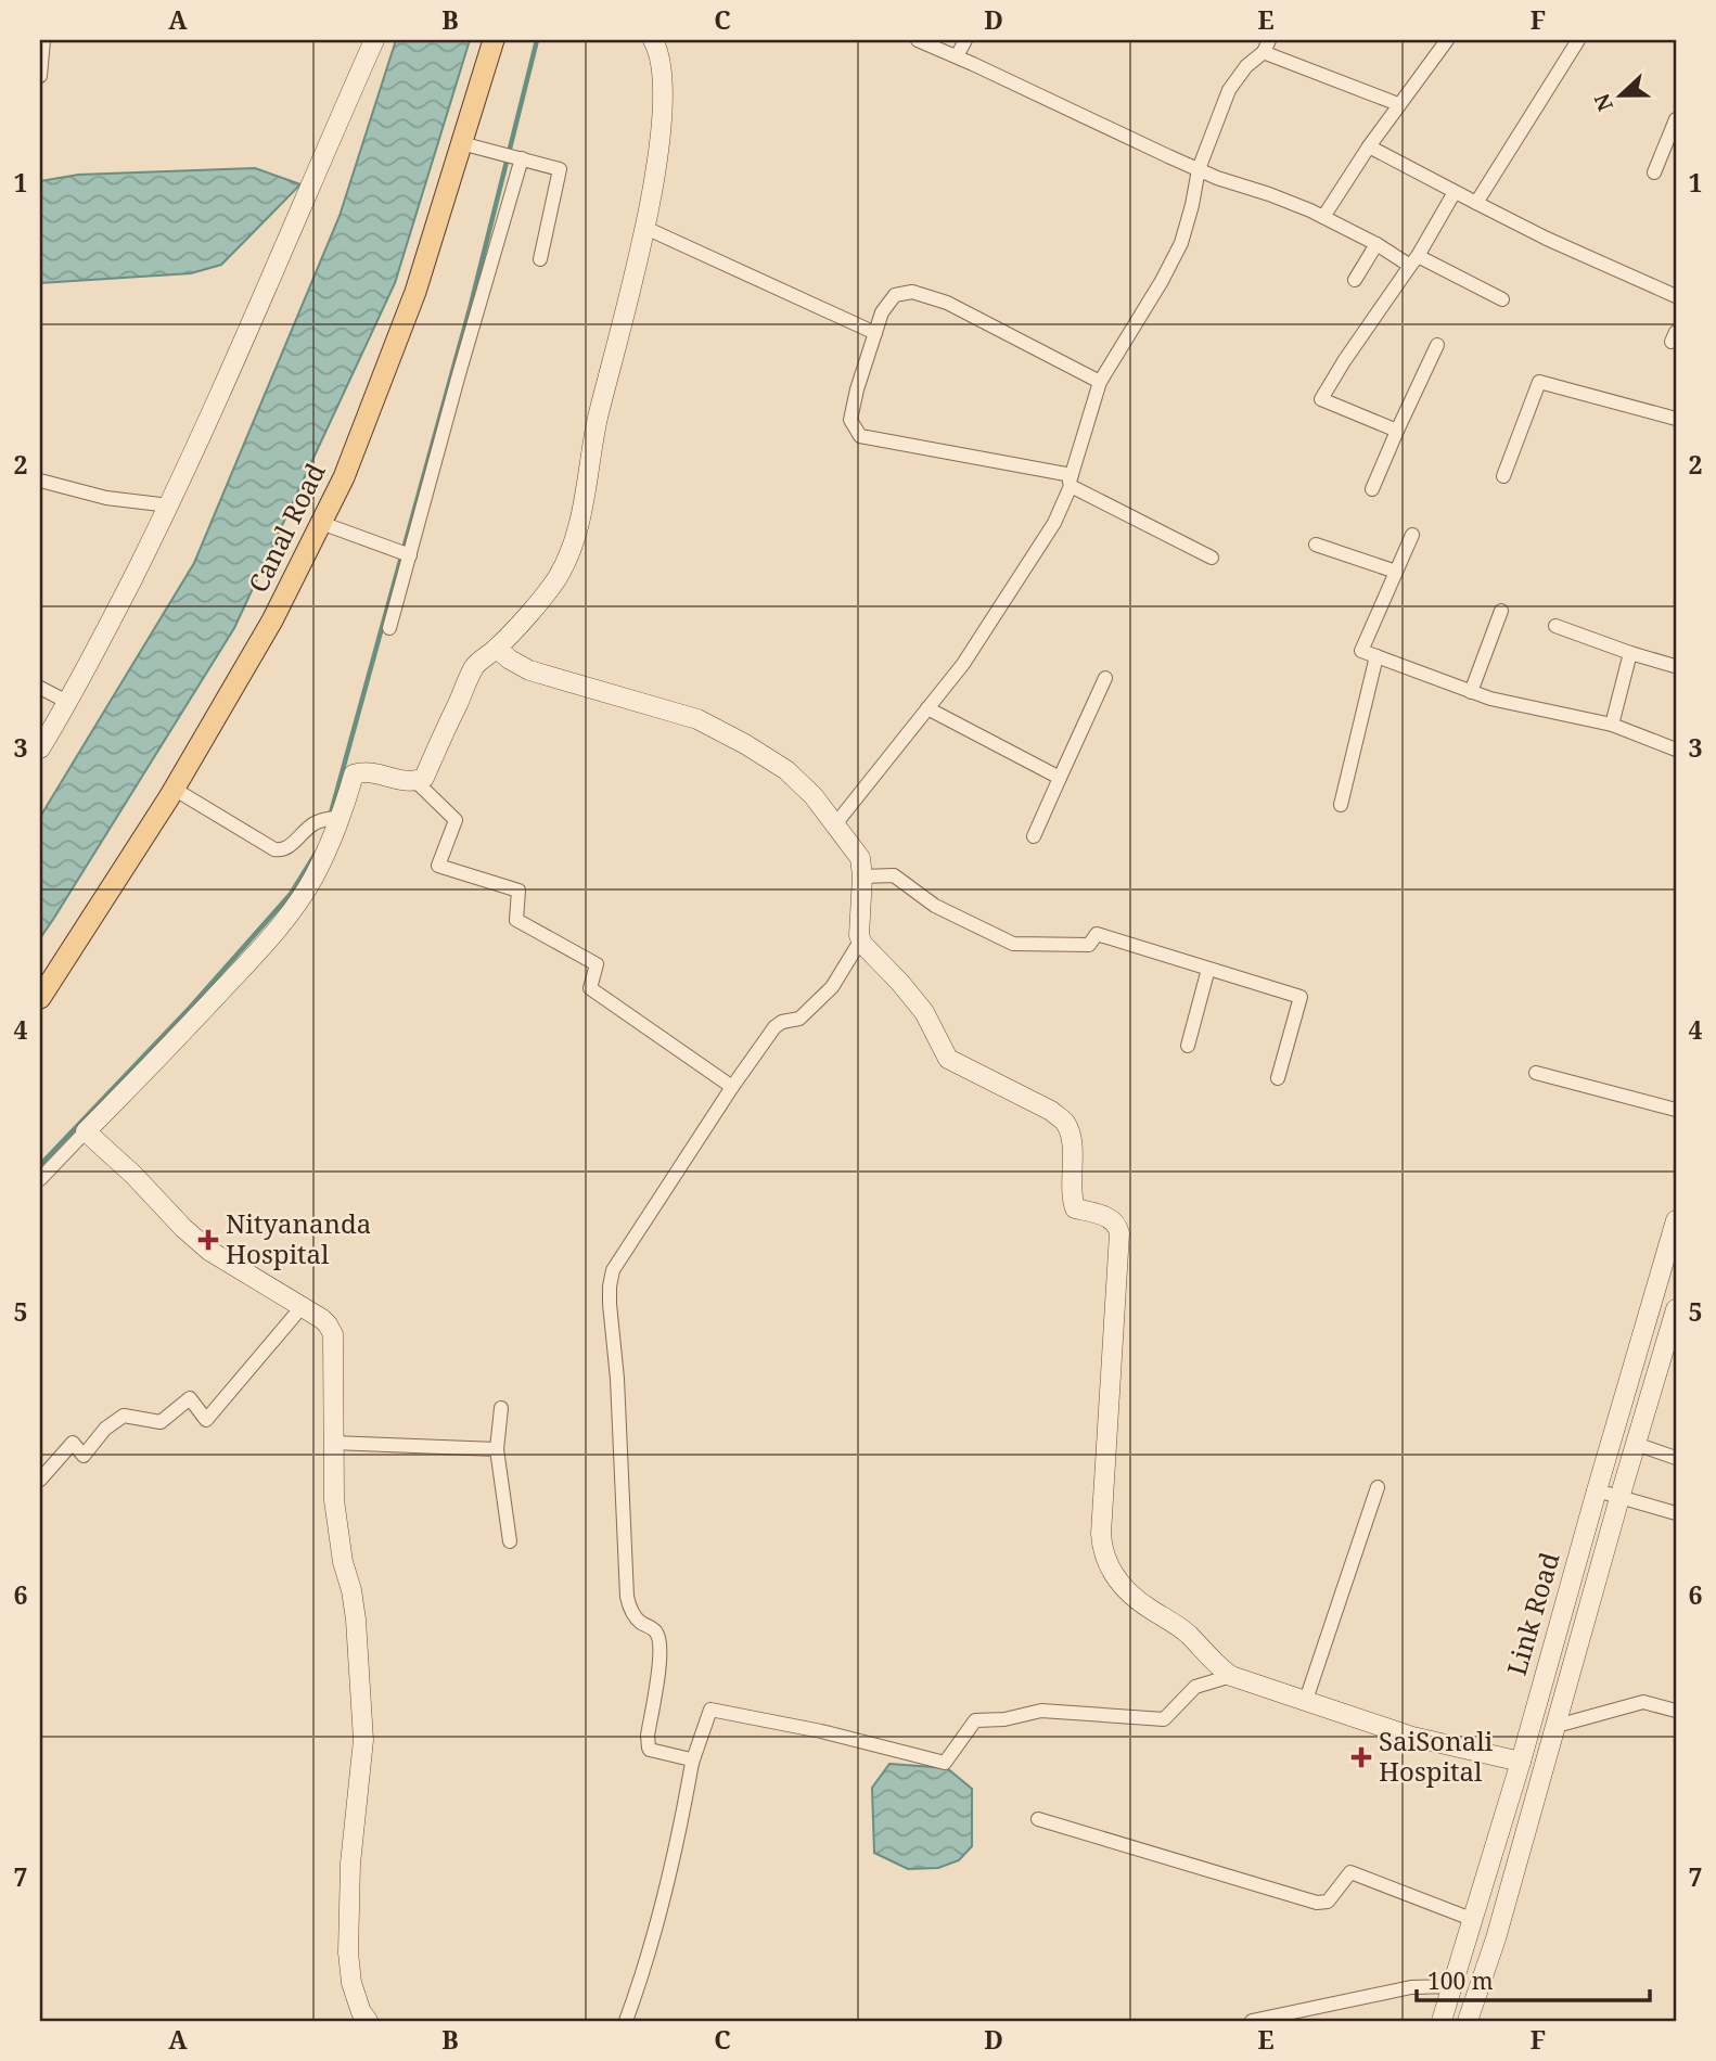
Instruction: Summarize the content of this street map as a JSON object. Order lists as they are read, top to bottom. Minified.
{"streets":{"main road":["Canal Road"],"street":["Link Road"]},"places":{"health":["Nityananda Hospital","SaiSonali Hospital"]},"scale_bar":"100 m","north":"left","grid":{"columns":["A","B","C","D","E","F"],"rows":["1","2","3","4","5","6","7"]}}
